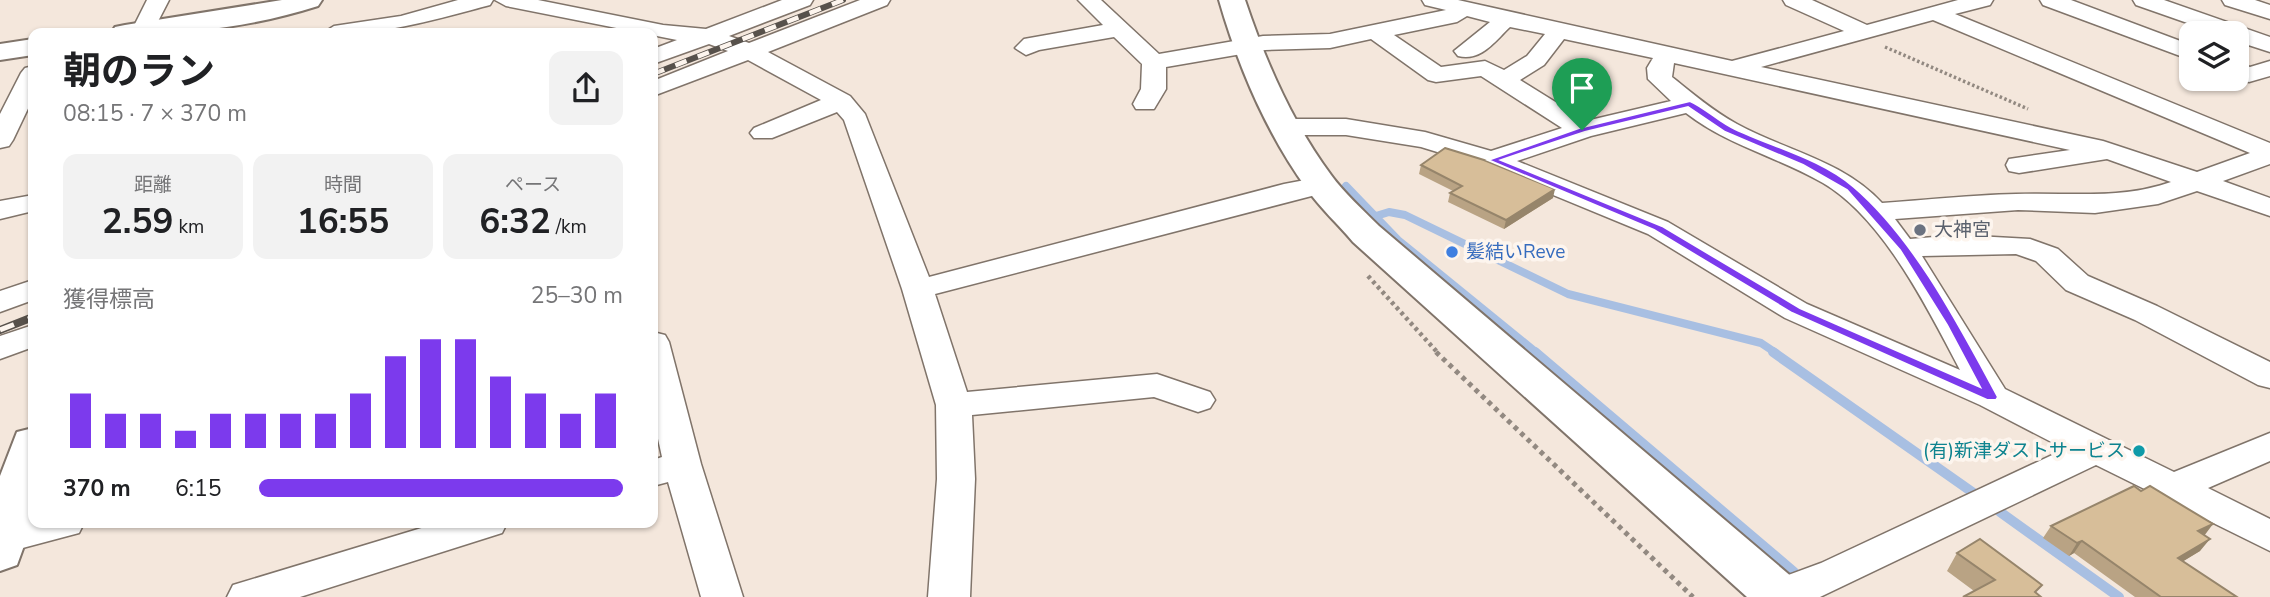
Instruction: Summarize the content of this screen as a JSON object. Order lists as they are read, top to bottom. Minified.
{"places":["大神宮","髪結いReve","(有)新津ダストサービス"],"page":{"heading":["朝のラン","08:15 · 7 × 370 m"],"stats":[["距離","2.59 km"],["時間","16:55"],["ペース","6:32 /km"]],"chart":["獲得標高","25–30 m"],"list":[{"name":"370 m","note":"6:15"}]}}
